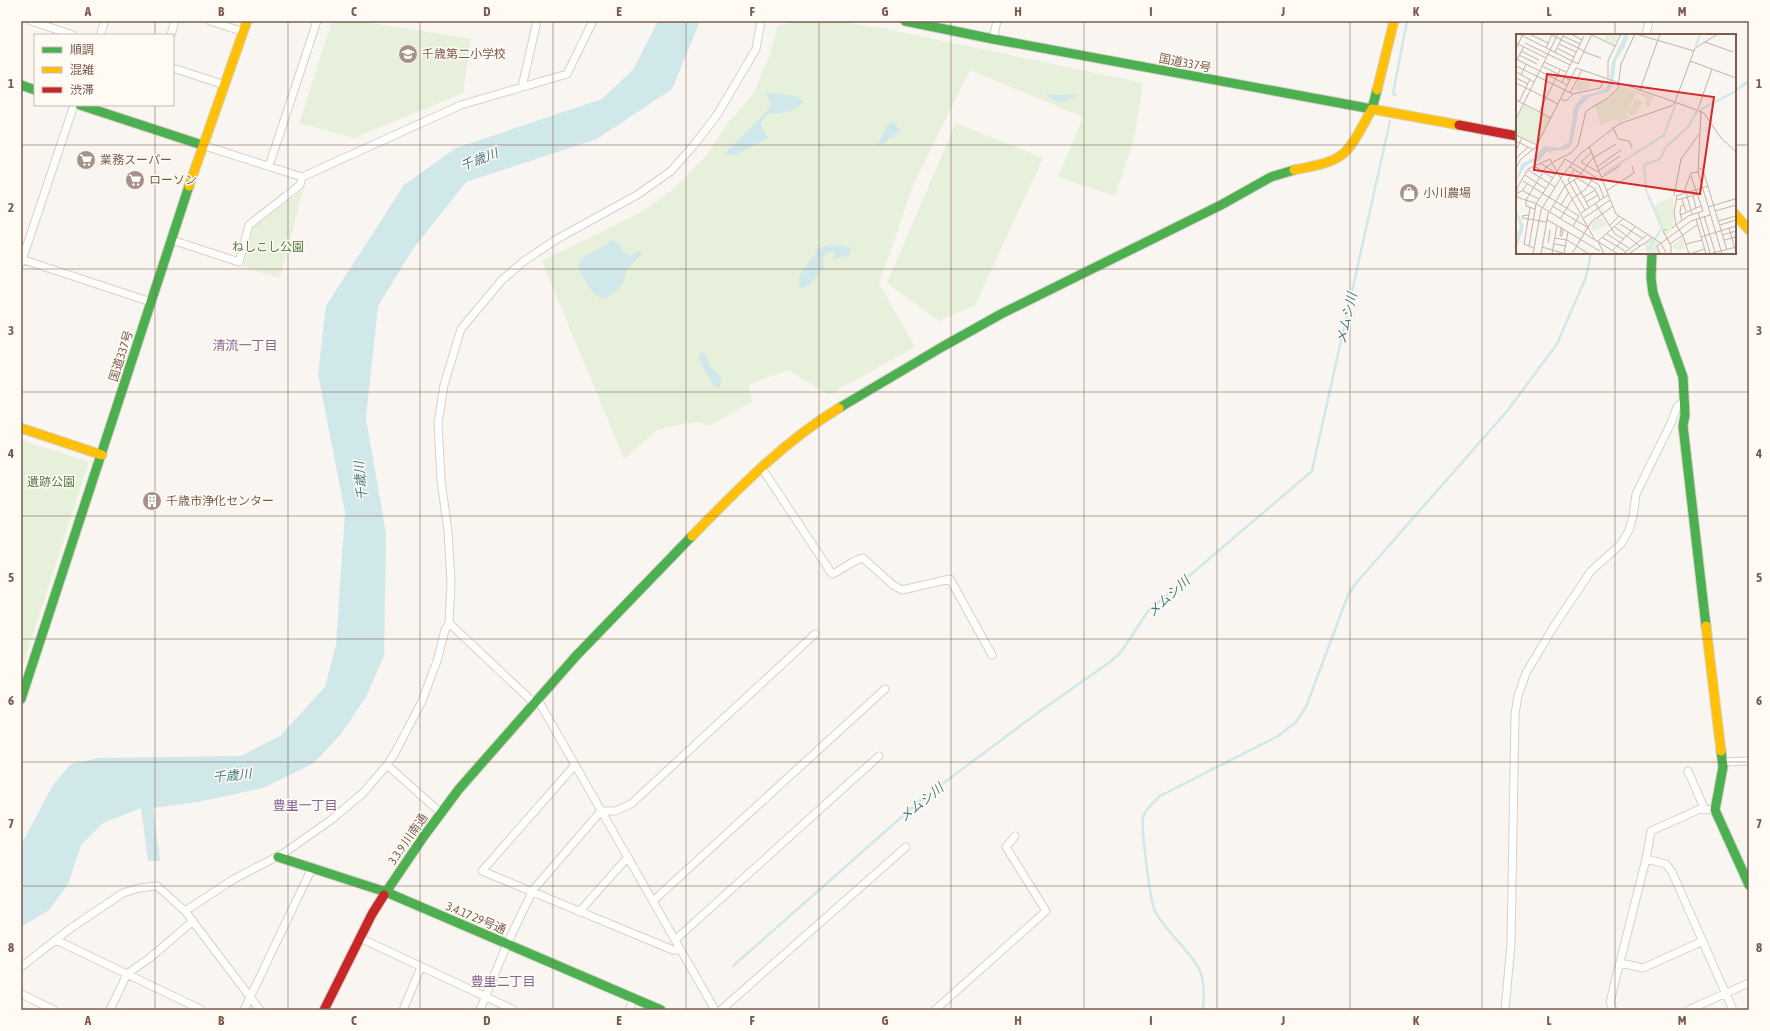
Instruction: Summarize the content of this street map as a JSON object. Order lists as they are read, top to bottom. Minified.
{"streets":{"main road":["国道337号","3.3.9 川南通","3.4.17 29号通"]},"crossings":[["国道337号","3.3.9 川南通"],["3.3.9 川南通","3.4.17 29号通"]],"districts":["清流一丁目","豊里一丁目","豊里二丁目"],"water":["千歳川","メムシ川"],"parks":["ねしこし公園","遺跡公園"],"places":{"school or university":["千歳第二小学校"],"supermarket":["業務スーパー","ローソン"],"shop":["小川農場"],"building":["千歳市浄化センター"]},"legend":["順調","混雑","渋滞"],"grid":{"columns":["A","B","C","D","E","F","G","H","I","J","K","L","M"],"rows":["1","2","3","4","5","6","7","8"]}}
